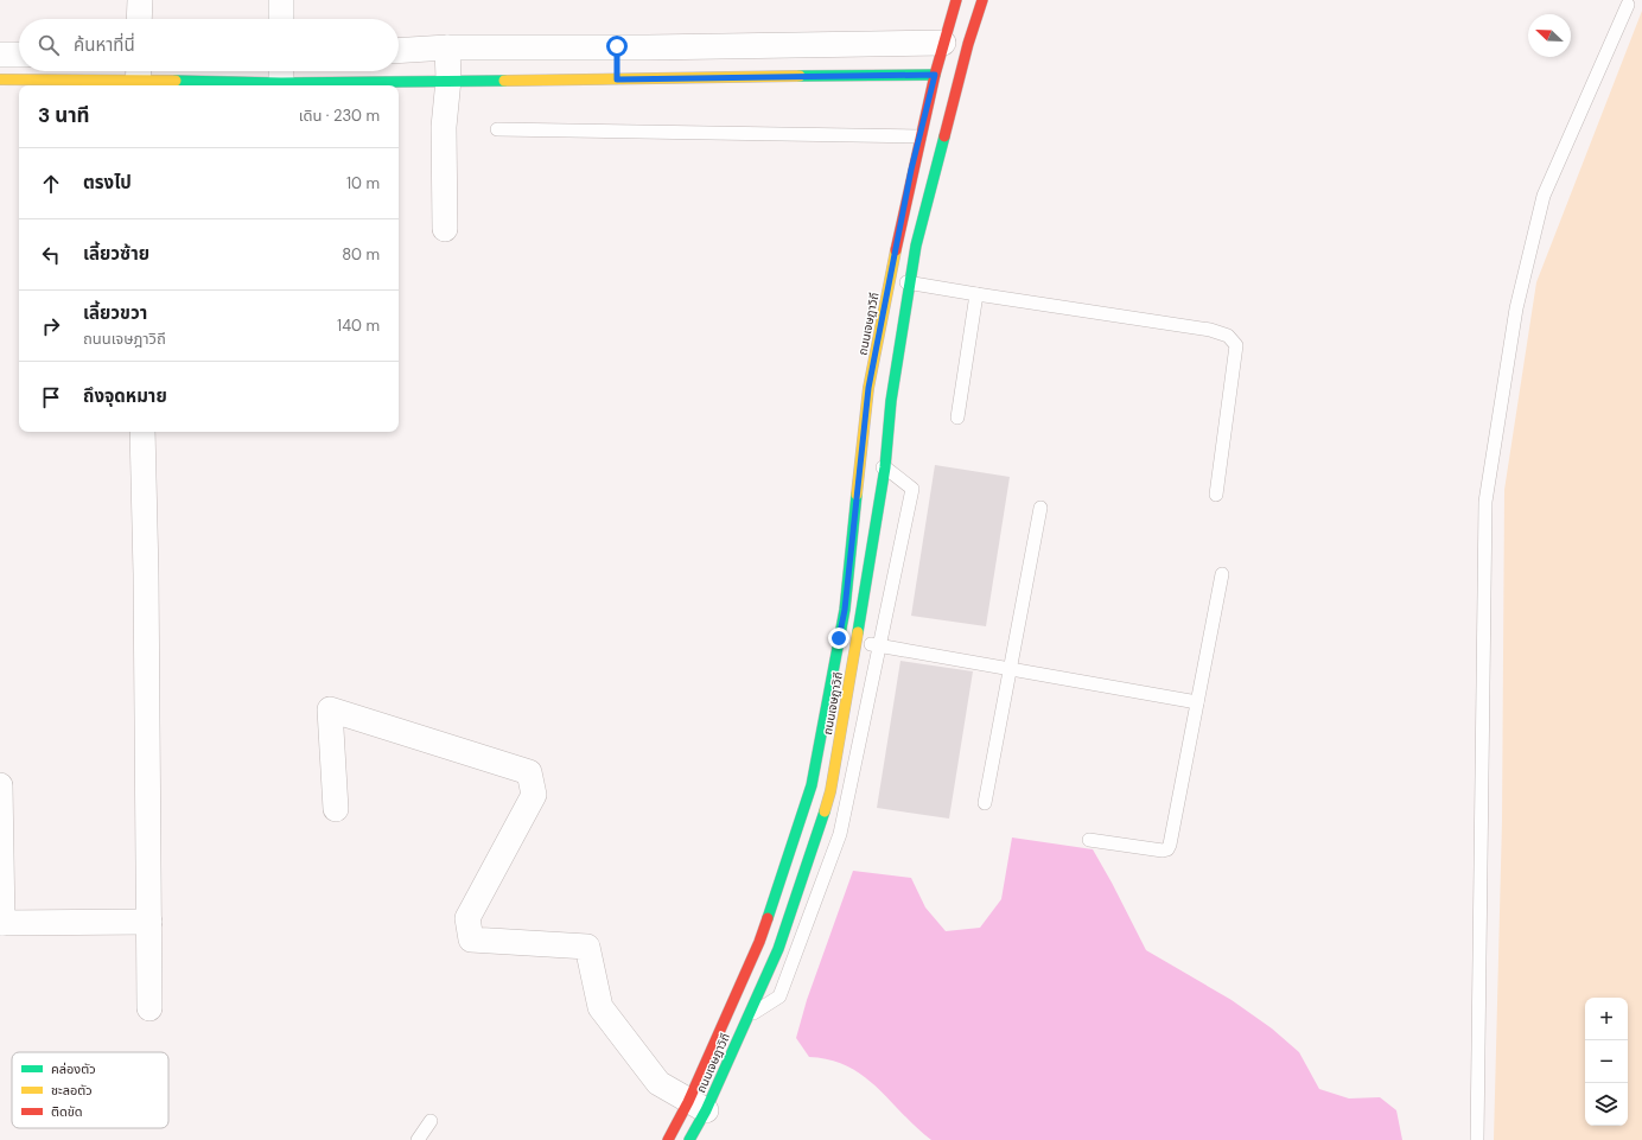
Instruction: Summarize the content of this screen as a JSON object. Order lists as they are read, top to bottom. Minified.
{"streets":{"street":["ถนนเจษฎาวิถี"]},"legend":["คล่องตัว","ชะลอตัว","ติดขัด"],"north":"top left","page":{"search":"ค้นหาที่นี่","heading":["3 นาที","เดิน · 230 m"],"list":[["ตรงไป","10 m"],["เลี้ยวซ้าย","80 m"],["เลี้ยวขวา","ถนนเจษฎาวิถี","140 m"],"ถึงจุดหมาย"],"map_buttons":["+","−"]}}
